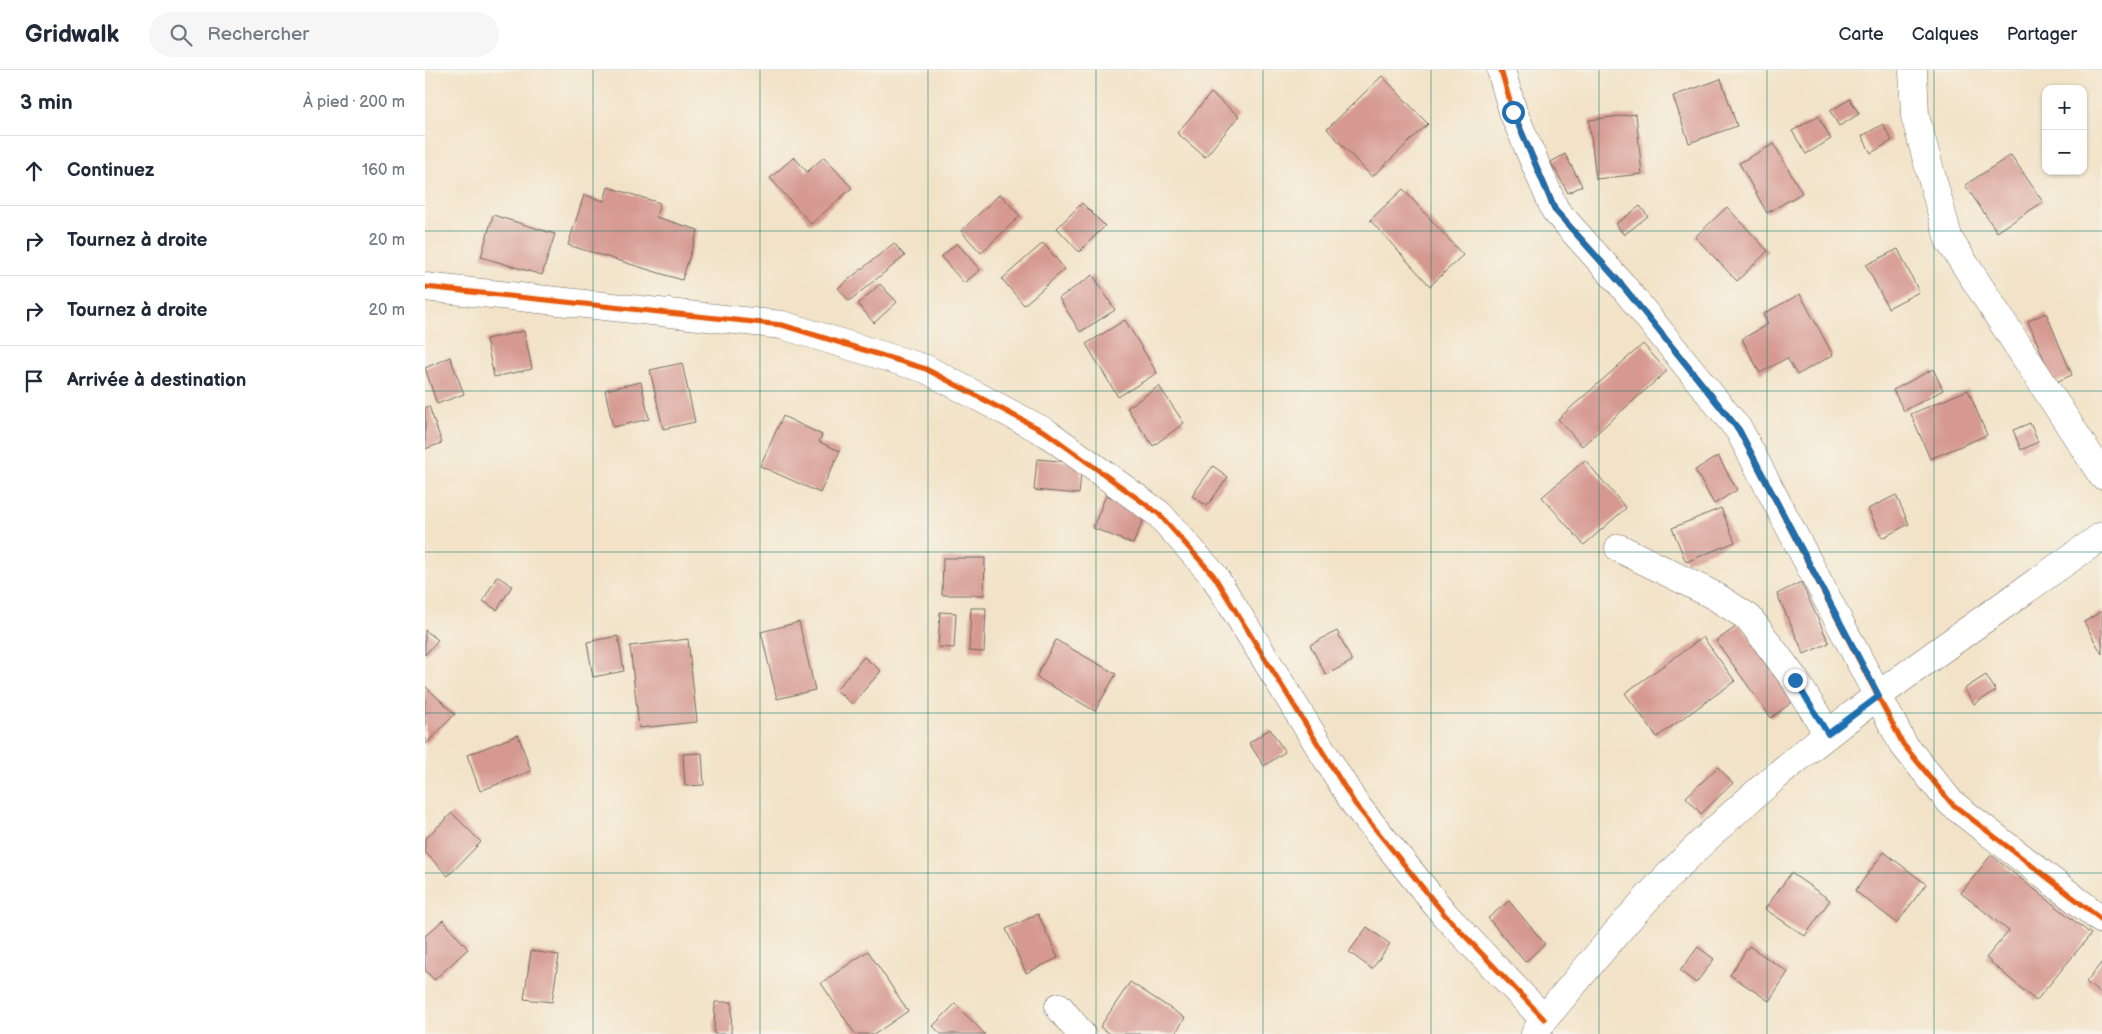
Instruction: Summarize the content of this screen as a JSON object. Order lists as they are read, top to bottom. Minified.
{"page":{"header":"Gridwalk","search":"Rechercher","nav":["Carte","Calques","Partager"],"heading":["3 min","À pied · 200 m"],"map_buttons":["+","−"],"list":[["Continuez","160 m"],["Tournez à droite","20 m"],["Tournez à droite","20 m"],"Arrivée à destination"]}}
